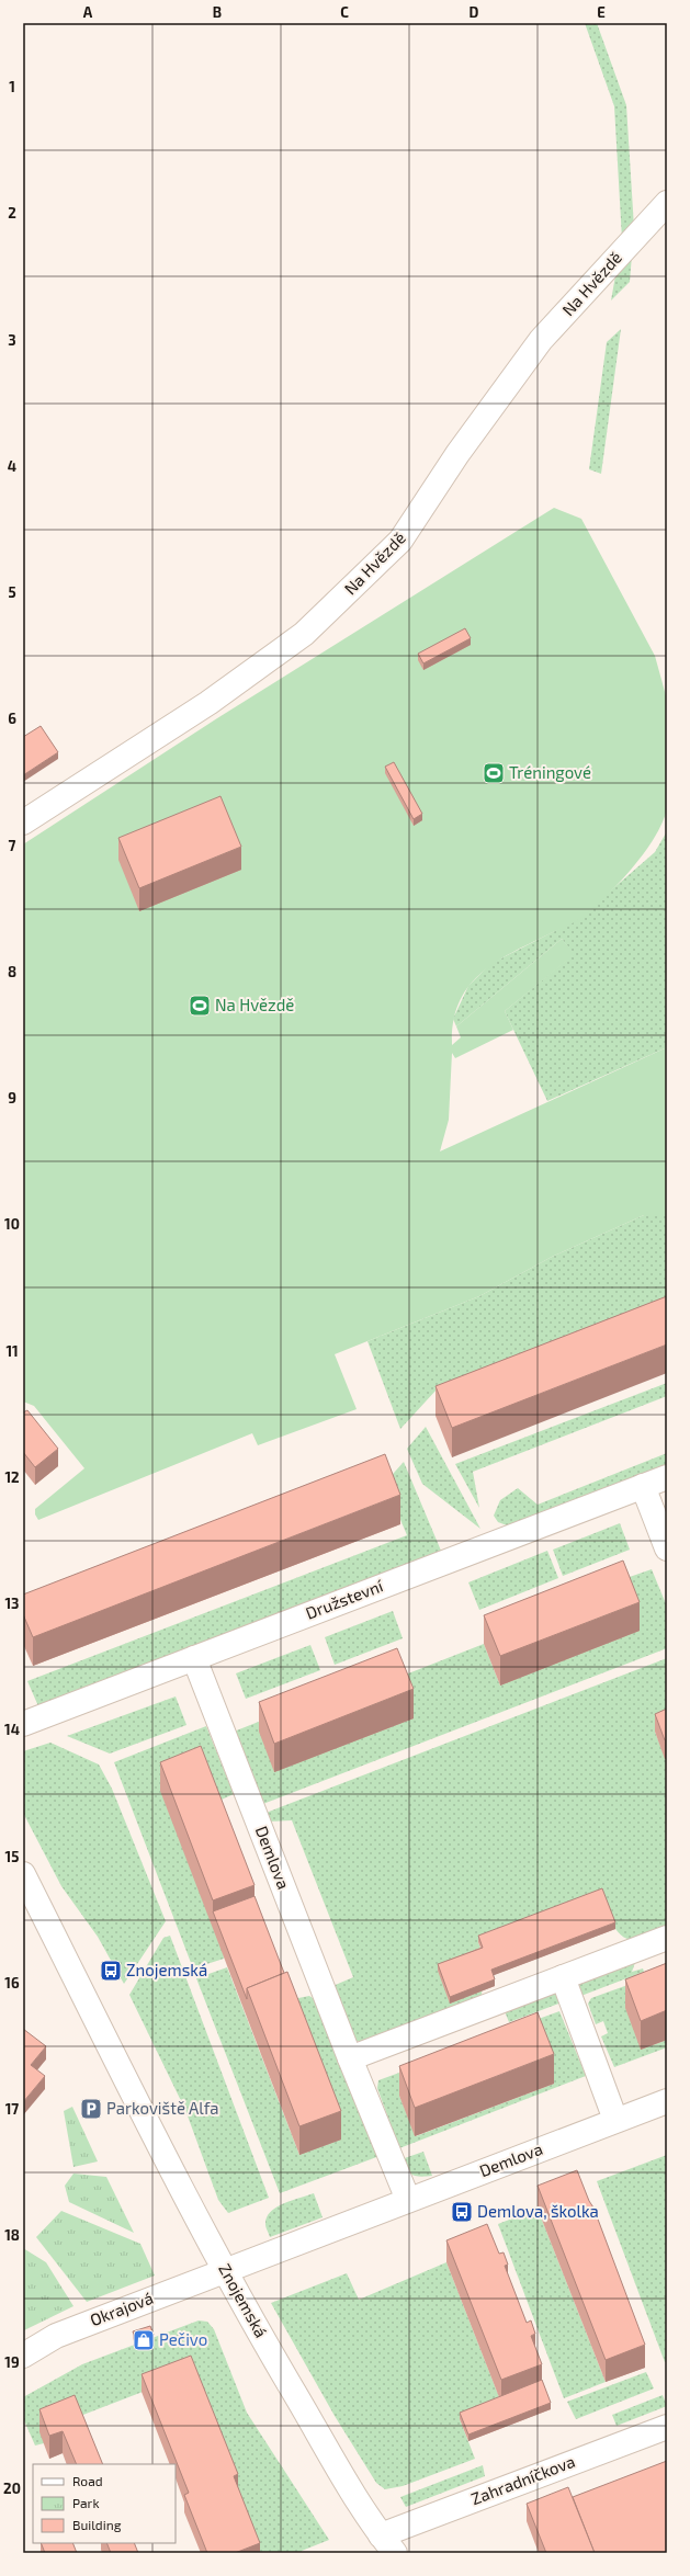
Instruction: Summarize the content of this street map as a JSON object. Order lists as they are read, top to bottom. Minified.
{"streets":{"street":["Na Hvězdě","Družstevní","Demlova","Znojemská","Okrajová","Zahradníčkova"]},"crossings":[["Družstevní","Demlova"],["Demlova","Znojemská"],["Demlova","Okrajová"],["Znojemská","Okrajová"],["Znojemská","Zahradníčkova"]],"places":{"sports":["Tréningové","Na Hvězdě"],"bus stop":["Znojemská","Demlova, školka"],"parking":["Parkoviště Alfa"],"shop":["Pečivo"]},"legend":["Road","Park","Building"],"grid":{"columns":["A","B","C","D","E"],"rows":["1","2","3","4","5","6","7","8","9","10","11","12","13","14","15","16","17","18","19","20"]}}
